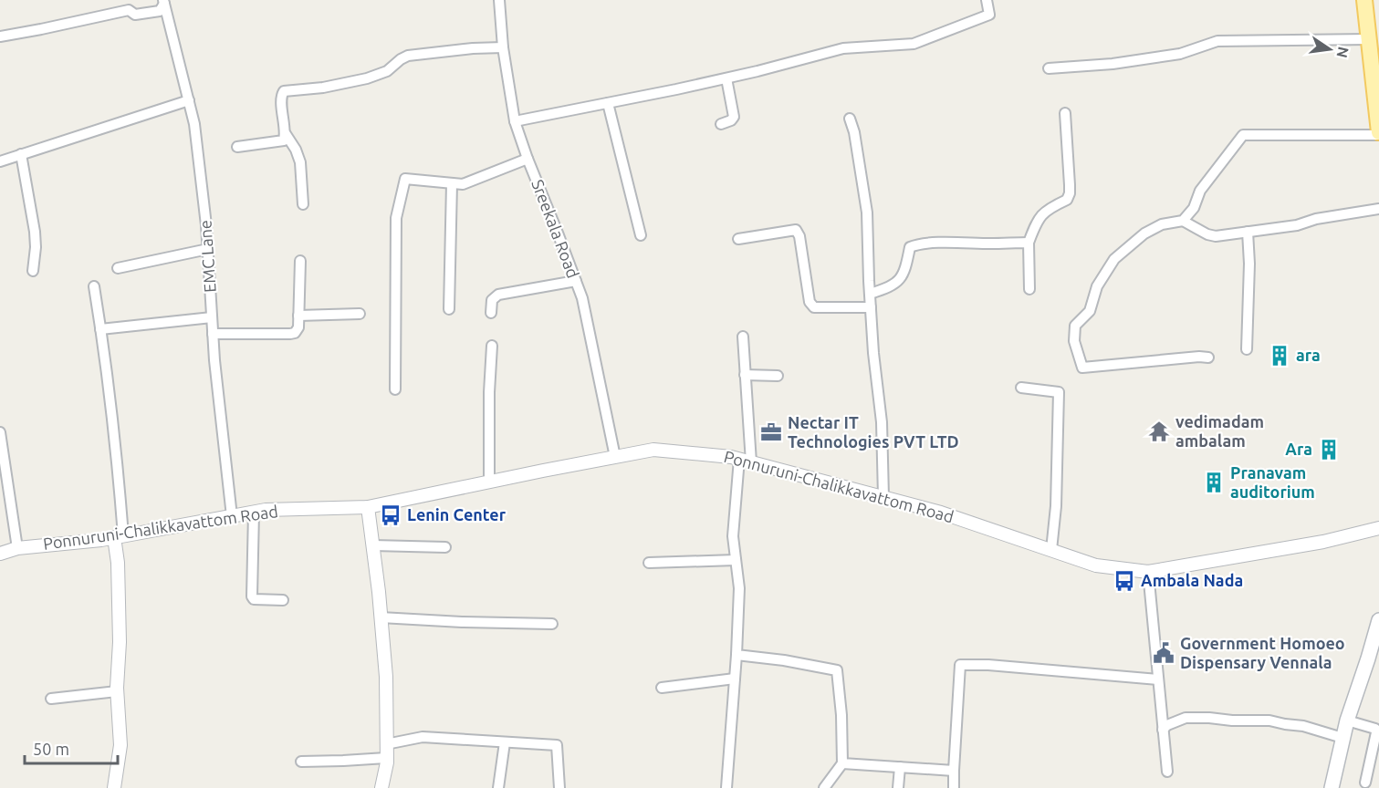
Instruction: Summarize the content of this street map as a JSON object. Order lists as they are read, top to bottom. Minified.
{"streets":{"street":["Sreekala Road","EMC Lane","Ponnuruni-Chalikkavattom Road"]},"crossings":[["Sreekala Road","Ponnuruni-Chalikkavattom Road"],["EMC Lane","Ponnuruni-Chalikkavattom Road"]],"places":{"building":["ara","Ara","Pranavam auditorium"],"temple":["vedimadam ambalam"],"office":["Nectar IT Technologies PVT LTD"],"bus stop":["Lenin Center","Ambala Nada"],"public building":["Government Homoeo Dispensary Vennala"]},"scale_bar":"50 m","north":"right"}
